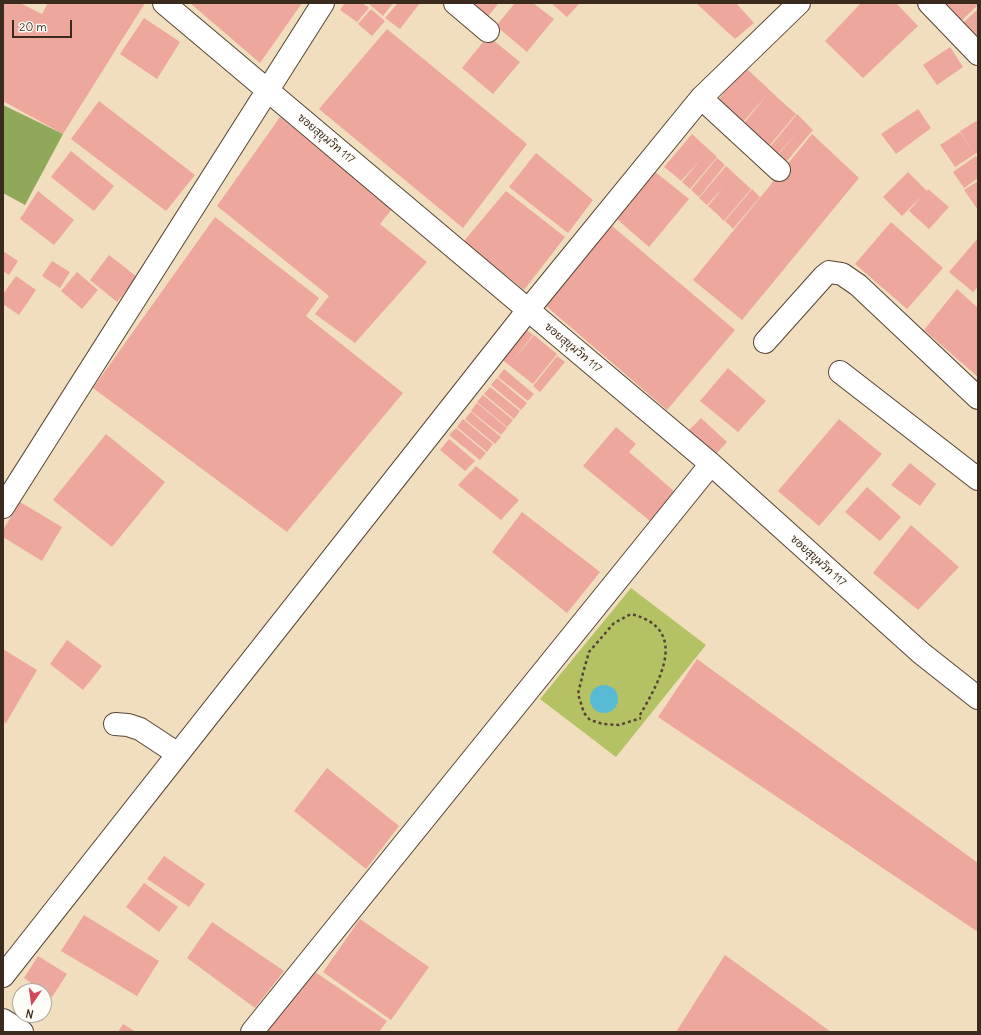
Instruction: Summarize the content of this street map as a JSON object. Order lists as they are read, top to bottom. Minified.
{"streets":{"street":["ซอยสุขุมวิท 117"]},"scale_bar":"20 m","north":"bottom"}
